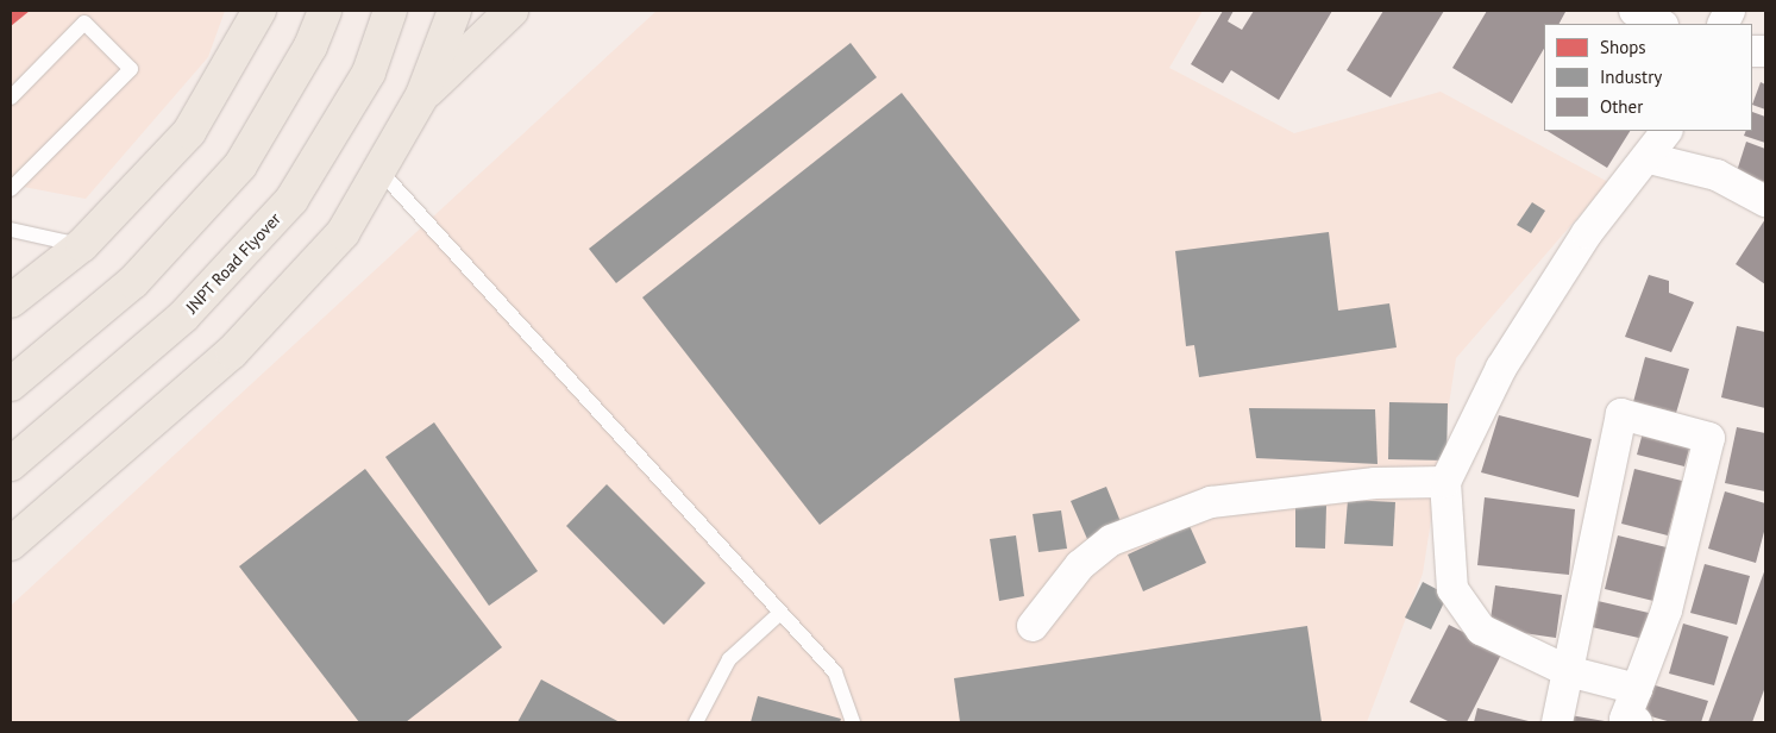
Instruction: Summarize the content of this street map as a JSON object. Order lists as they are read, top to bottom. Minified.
{"streets":{"highway":["JNPT Road Flyover"]},"legend":["Shops","Industry","Other"]}
